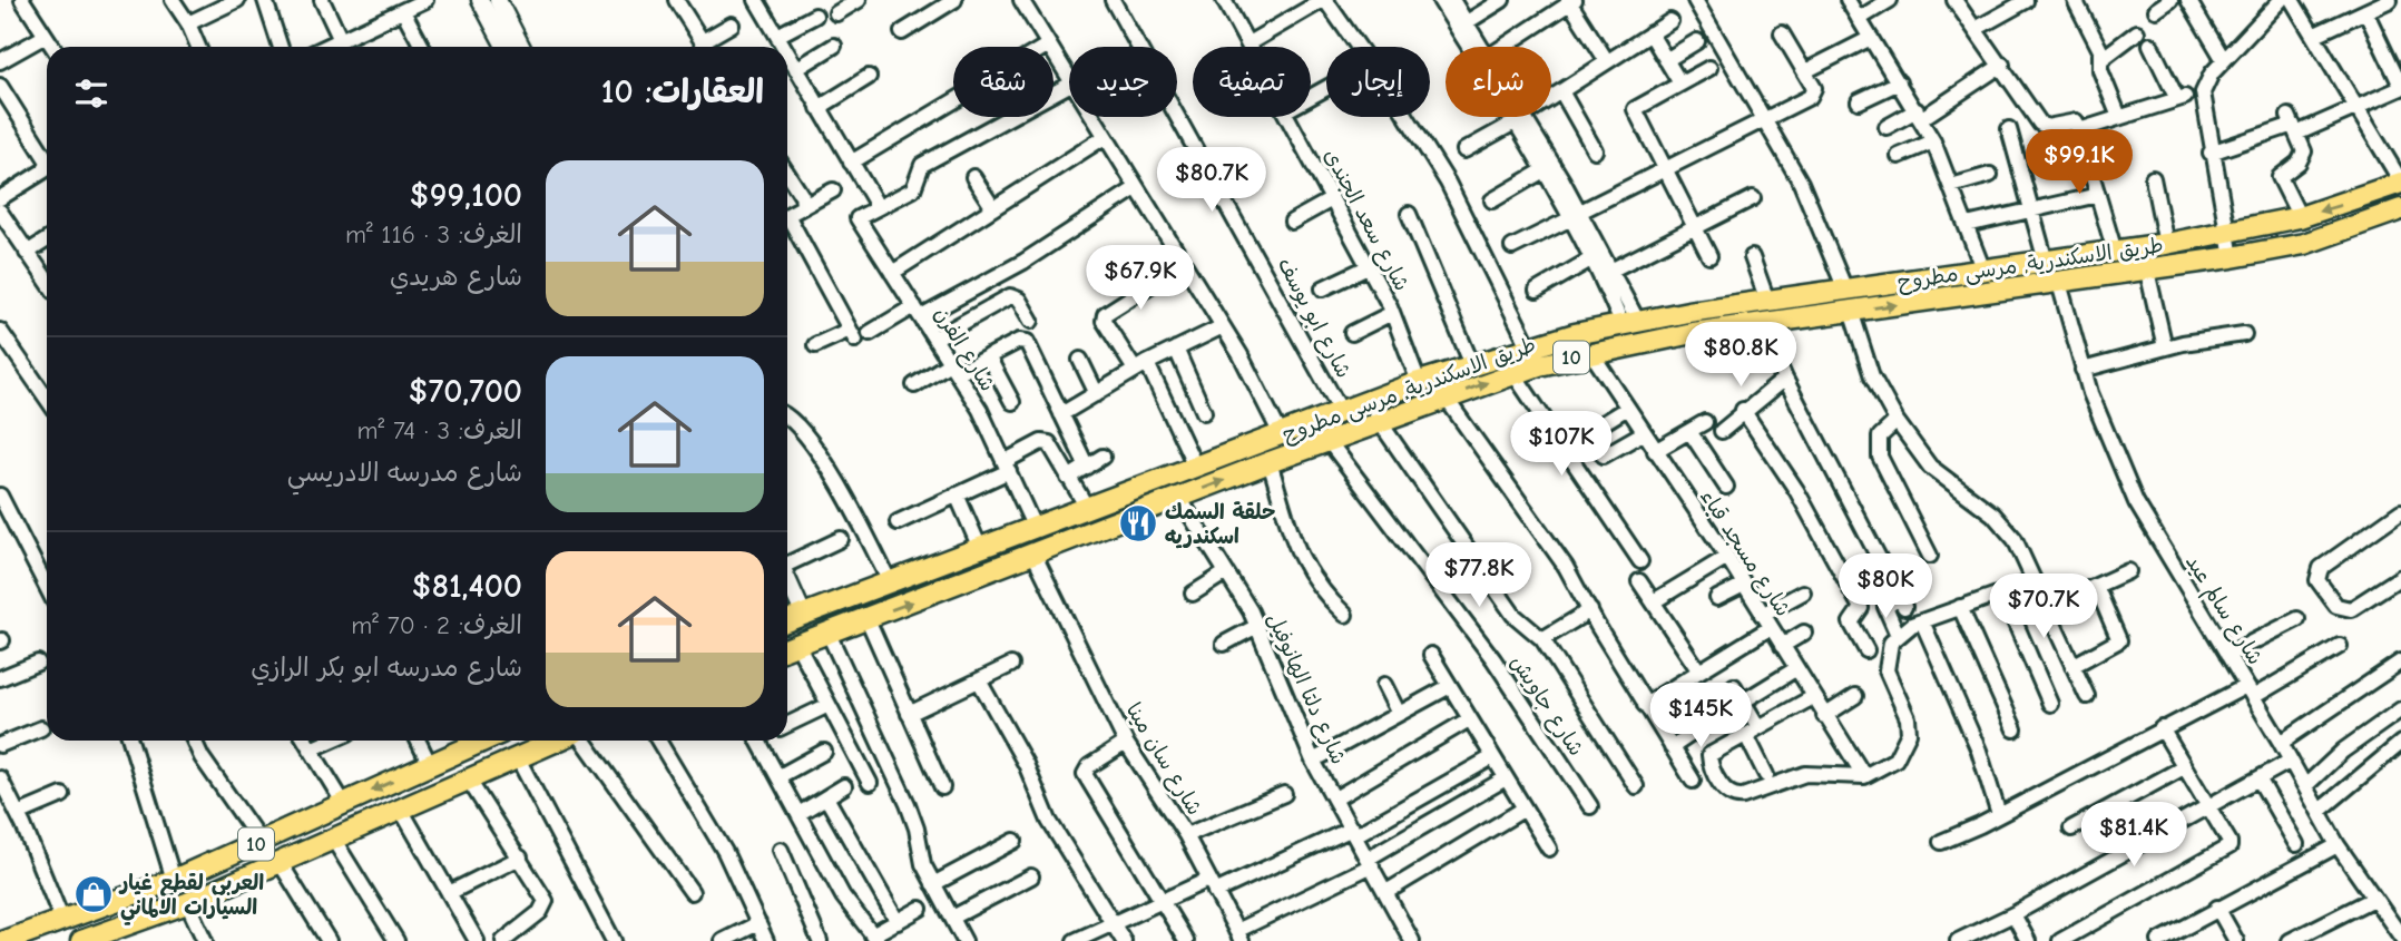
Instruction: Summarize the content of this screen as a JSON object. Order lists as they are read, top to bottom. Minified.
{"streets":{"main road":["طريق الاسكندرية, مرسى مطروح","10"],"street":["شارع سعد الجندى","شارع ابو يوسف","شارع الفرن","شارع مسجد قباء","شارع سالم عيد","شارع دلتا الهانوفيل","شارع جاويش","شارع سان مينا"]},"crossings":[["شارع سعد الجندى","طريق الاسكندرية, مرسى مطروح"],["طريق الاسكندرية, مرسى مطروح","شارع ابو يوسف"],["طريق الاسكندرية, مرسى مطروح","شارع الفرن"],["طريق الاسكندرية, مرسى مطروح","شارع مسجد قباء"],["طريق الاسكندرية, مرسى مطروح","شارع سالم عيد"],["طريق الاسكندرية, مرسى مطروح","شارع دلتا الهانوفيل"],["طريق الاسكندرية, مرسى مطروح","شارع جاويش"],["طريق الاسكندرية, مرسى مطروح","شارع سان مينا"]],"places":{"restaurant":["حلقة السمك اسكندريه"],"shop":["العربي لقطع غيار السيارات الالماني"]},"page":{"chip":["شراء","إيجار","تصفية","جديد","شقة"],"heading":"العقارات: 10","price":["$99.1K","$80.7K","$67.9K","$80.8K","$107K","$77.8K","$80K","$70.7K","$145K","$81.4K"],"list":[{"name":"$99,100","note":"الغرف: 3 · 116 m² · شارع هريدي"},{"name":"$70,700","note":"الغرف: 3 · 74 m² · شارع مدرسه الادريسي"},{"name":"$81,400","note":"الغرف: 2 · 70 m² · شارع مدرسه ابو بكر الرازي"}]}}
